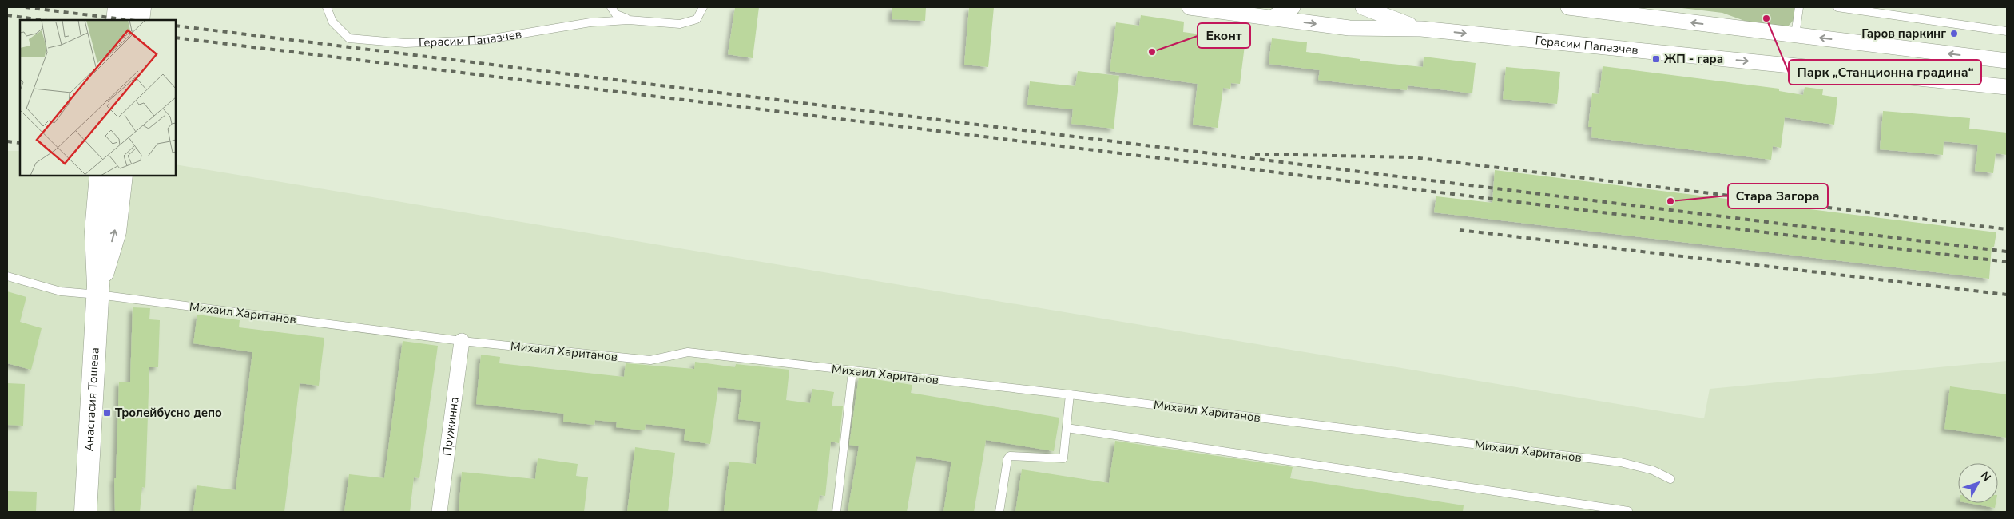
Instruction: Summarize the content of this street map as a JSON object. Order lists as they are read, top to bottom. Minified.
{"streets":{"main road":["Анастасия Тошева"],"street":["Герасим Папазчев","Пружинна"],"lane":["Михаил Хаританов"]},"crossings":[["Михаил Хаританов","Анастасия Тошева"],["Михаил Хаританов","Пружинна"]],"one_way":["Герасим Папазчев"],"places":{"other":["Парк „Станционна градина“","Гаров паркинг","Еконт","Стара Загора"],"transit":["ЖП - гара","Тролейбусно депо"]},"north":"top right"}
